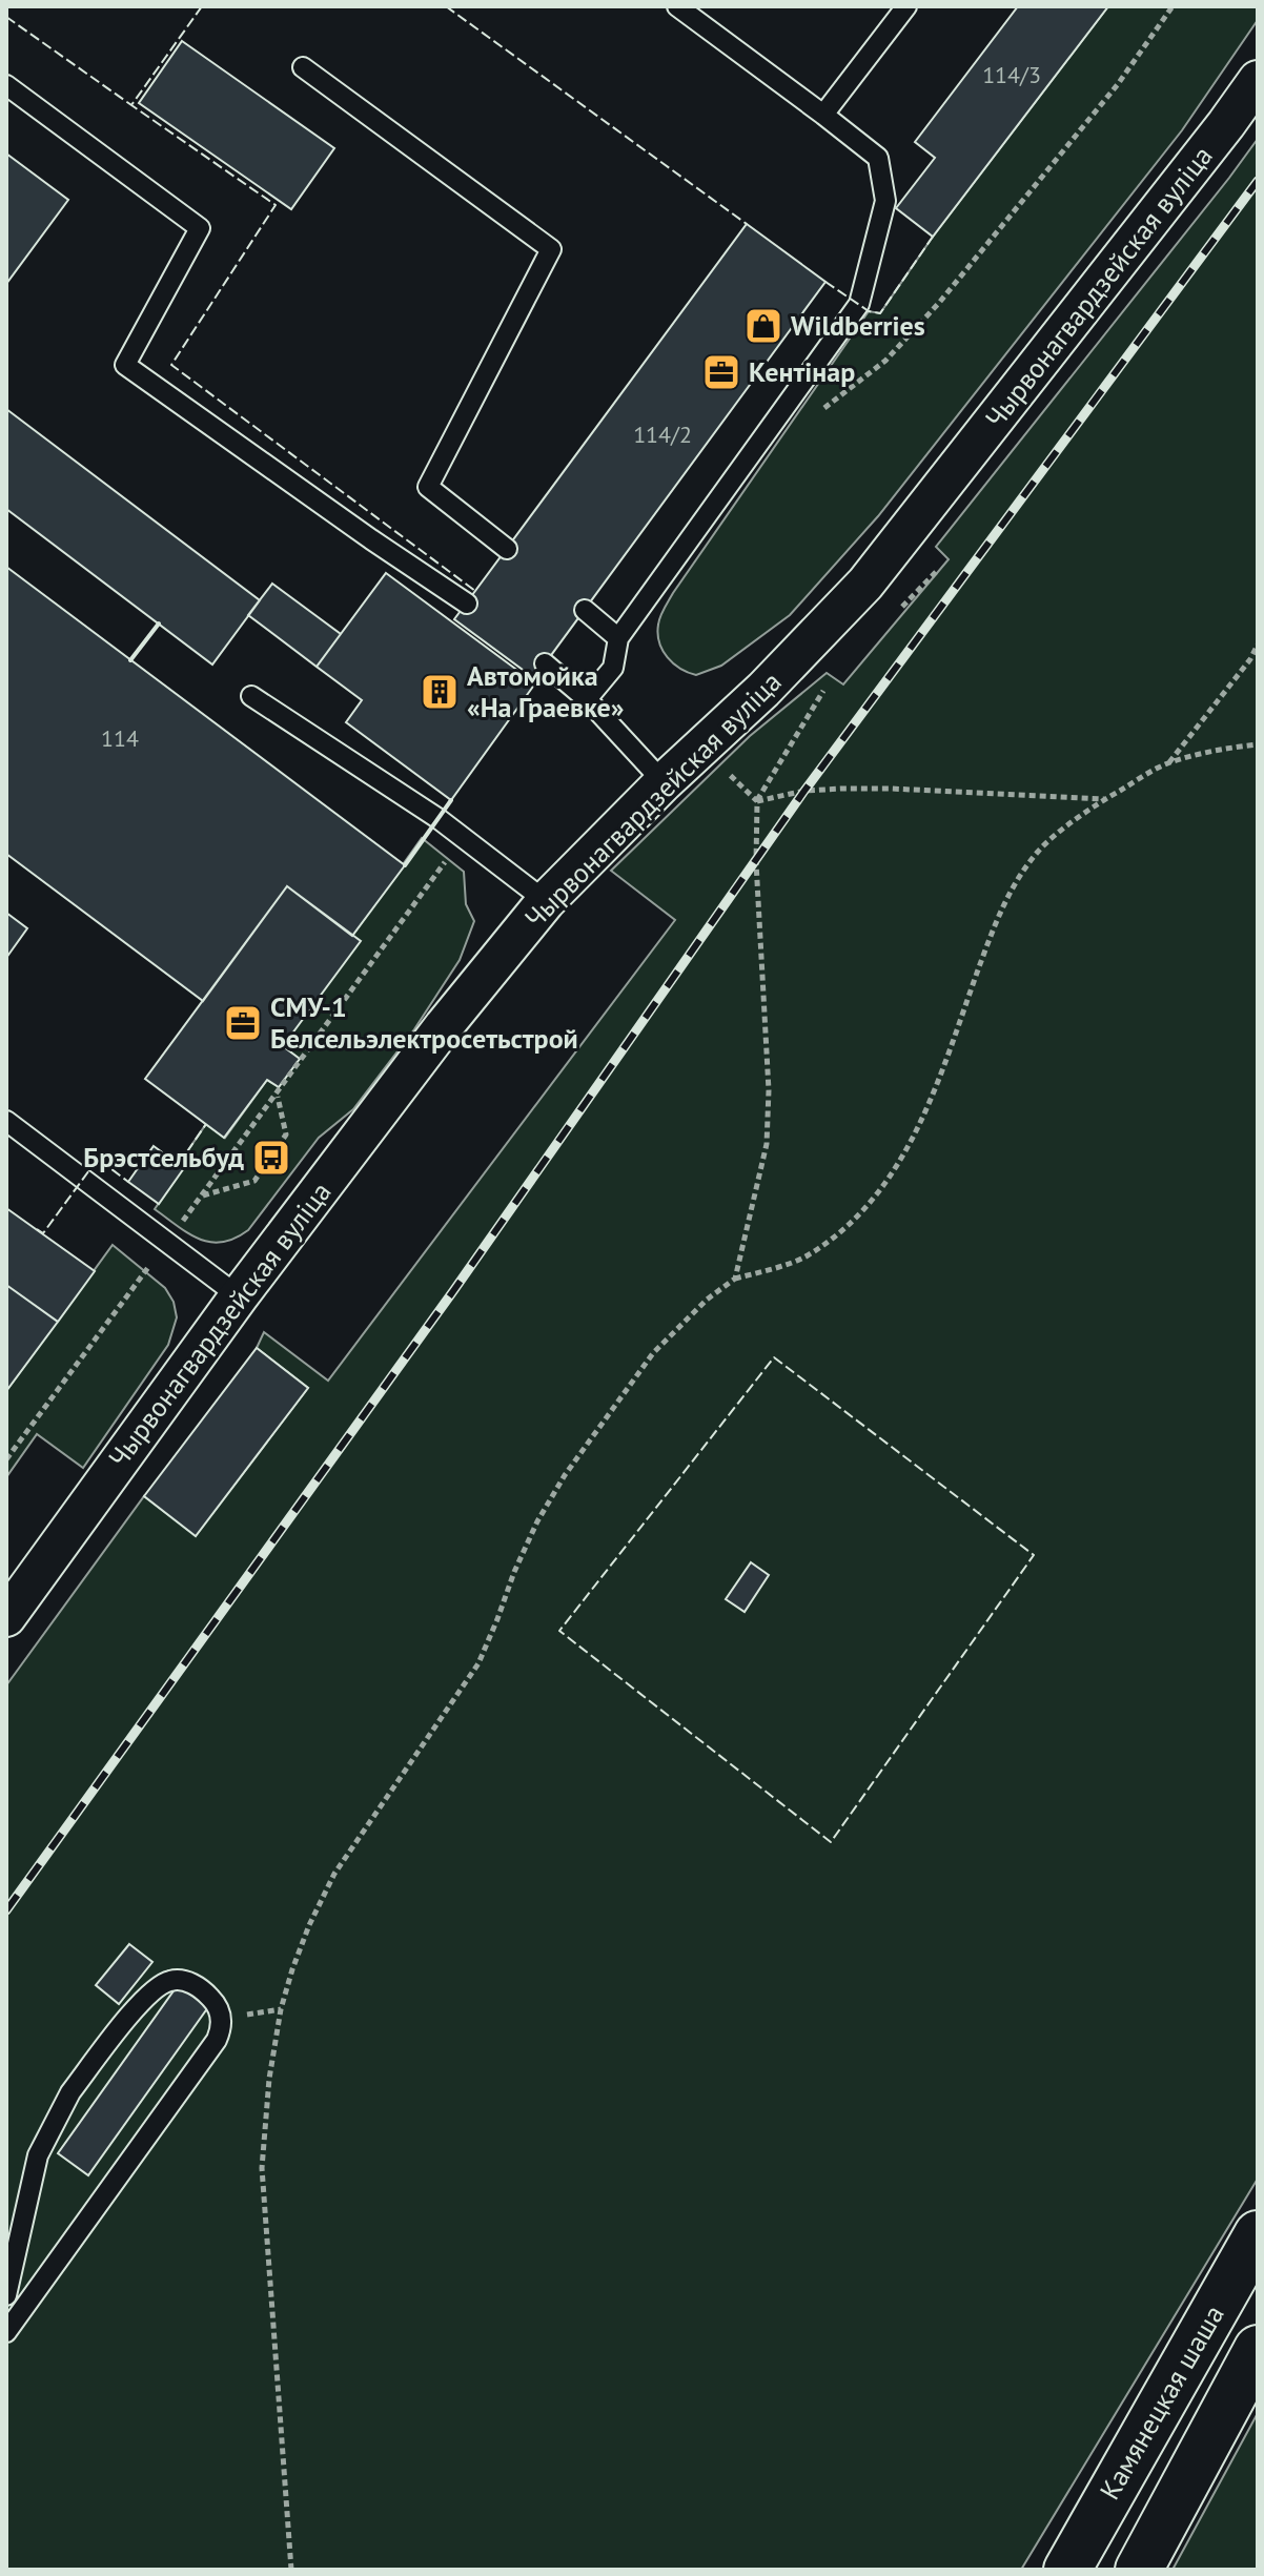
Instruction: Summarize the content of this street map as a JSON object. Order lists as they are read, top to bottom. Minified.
{"streets":{"main road":["Камянецкая шаша"],"street":["Чырвонагвардзейская вуліца"]},"places":{"shop":["Wildberries"],"office":["Кентінар","СМУ-1 Белсельэлектросетьстрой"],"building":["Автомойка «На Граевке»"],"bus stop":["Брэстсельбуд"]},"house_numbers":["114/3","114/2","114"]}
